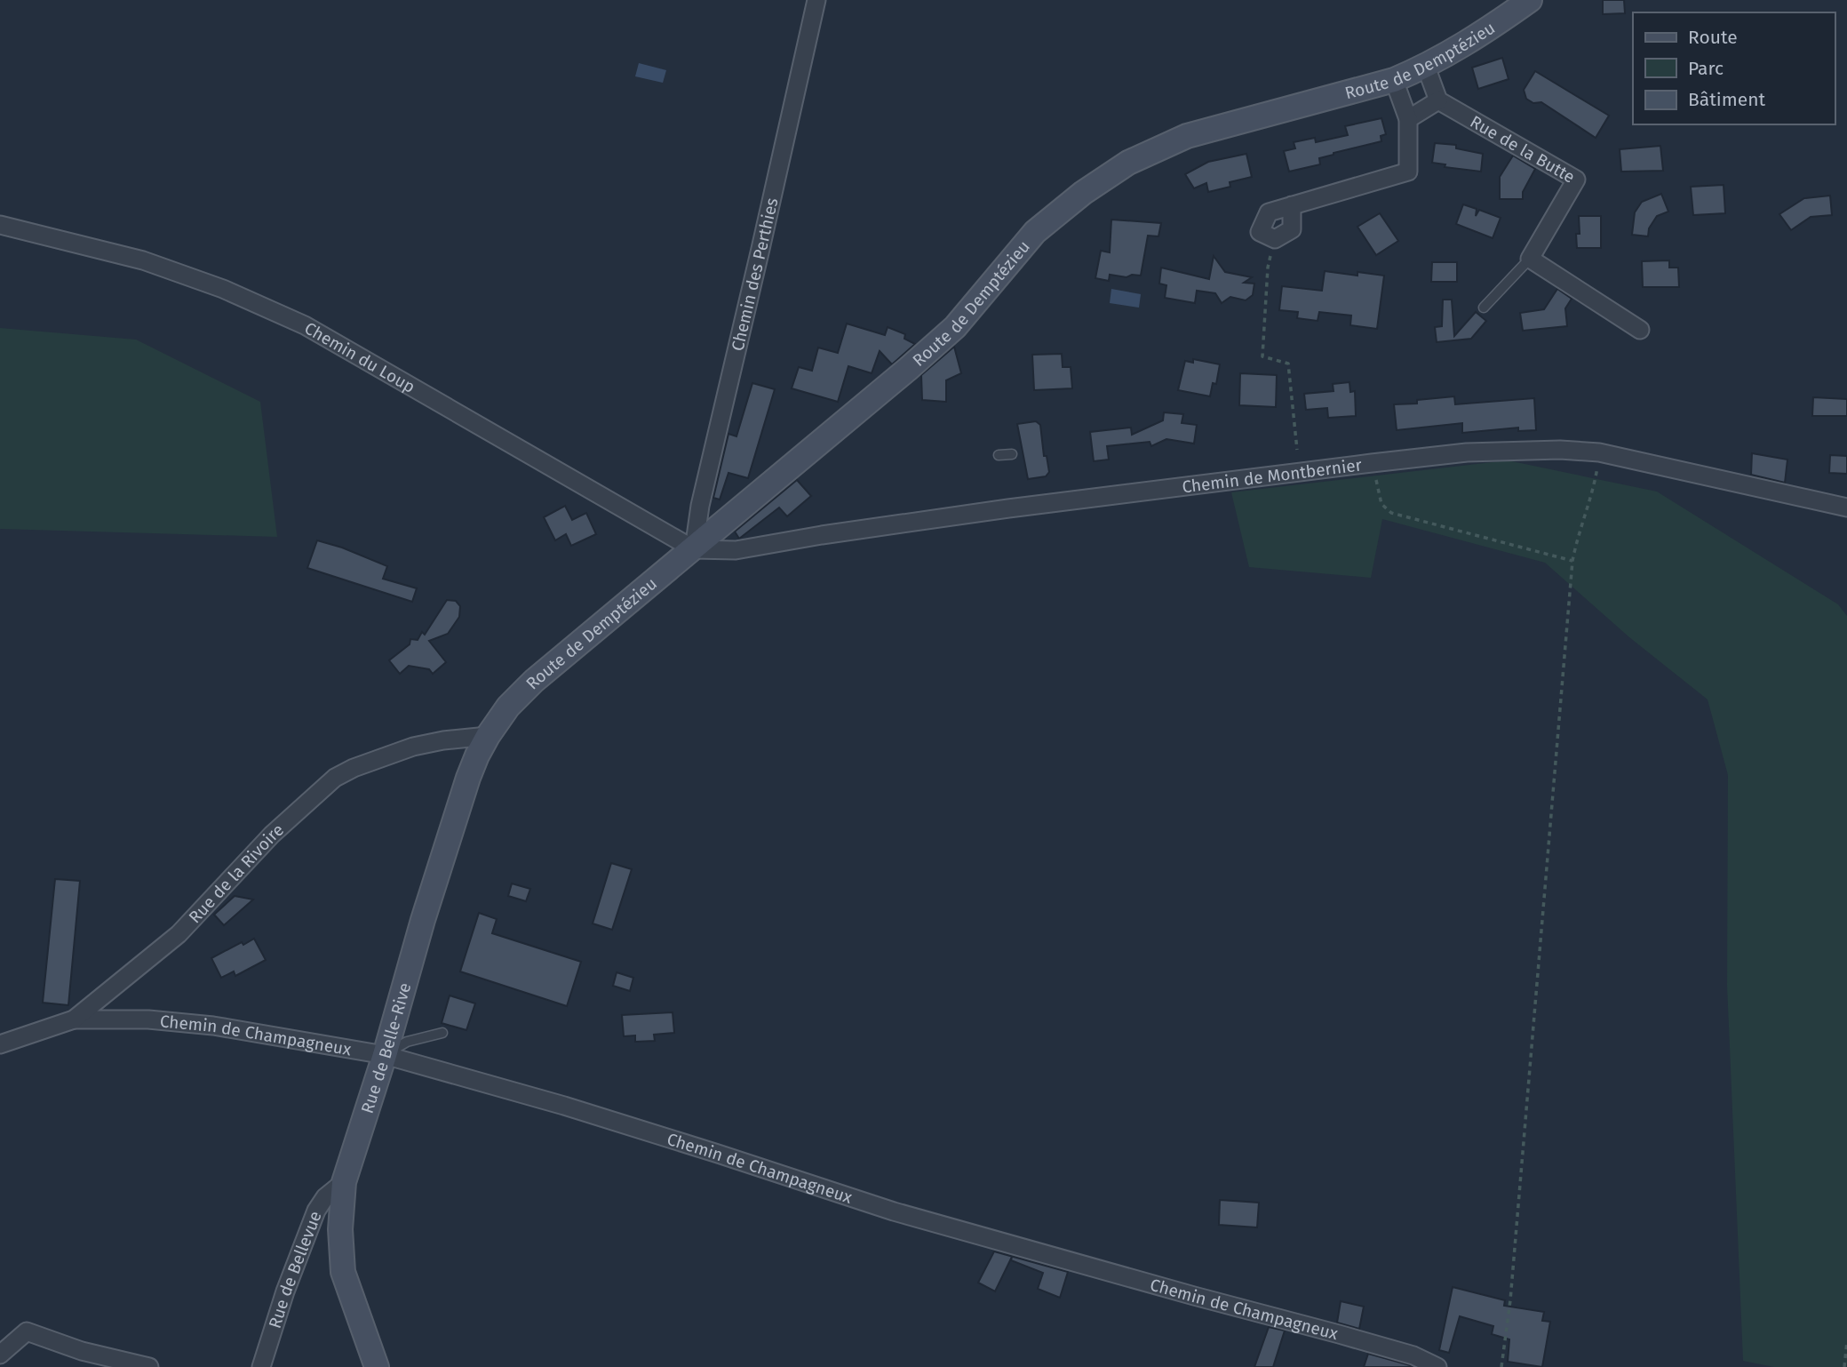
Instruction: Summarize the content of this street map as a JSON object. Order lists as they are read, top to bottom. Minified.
{"streets":{"street":["Route de Demptézieu","Rue de la Butte","Chemin des Perthies","Chemin du Loup","Chemin de Montbernier","Rue de la Rivoire","Chemin de Champagneux","Rue de Belle-Rive","Rue de Bellevue"]},"crossings":[["Route de Demptézieu","Chemin des Perthies"],["Route de Demptézieu","Chemin du Loup"],["Route de Demptézieu","Chemin de Montbernier"],["Route de Demptézieu","Rue de la Rivoire"],["Route de Demptézieu","Rue de Belle-Rive"],["Chemin des Perthies","Chemin du Loup"],["Chemin des Perthies","Chemin de Montbernier"],["Chemin du Loup","Chemin de Montbernier"],["Rue de la Rivoire","Chemin de Champagneux"],["Rue de la Rivoire","Rue de Belle-Rive"],["Chemin de Champagneux","Rue de Belle-Rive"],["Rue de Belle-Rive","Rue de Bellevue"]],"legend":["Route","Parc","Bâtiment"]}
